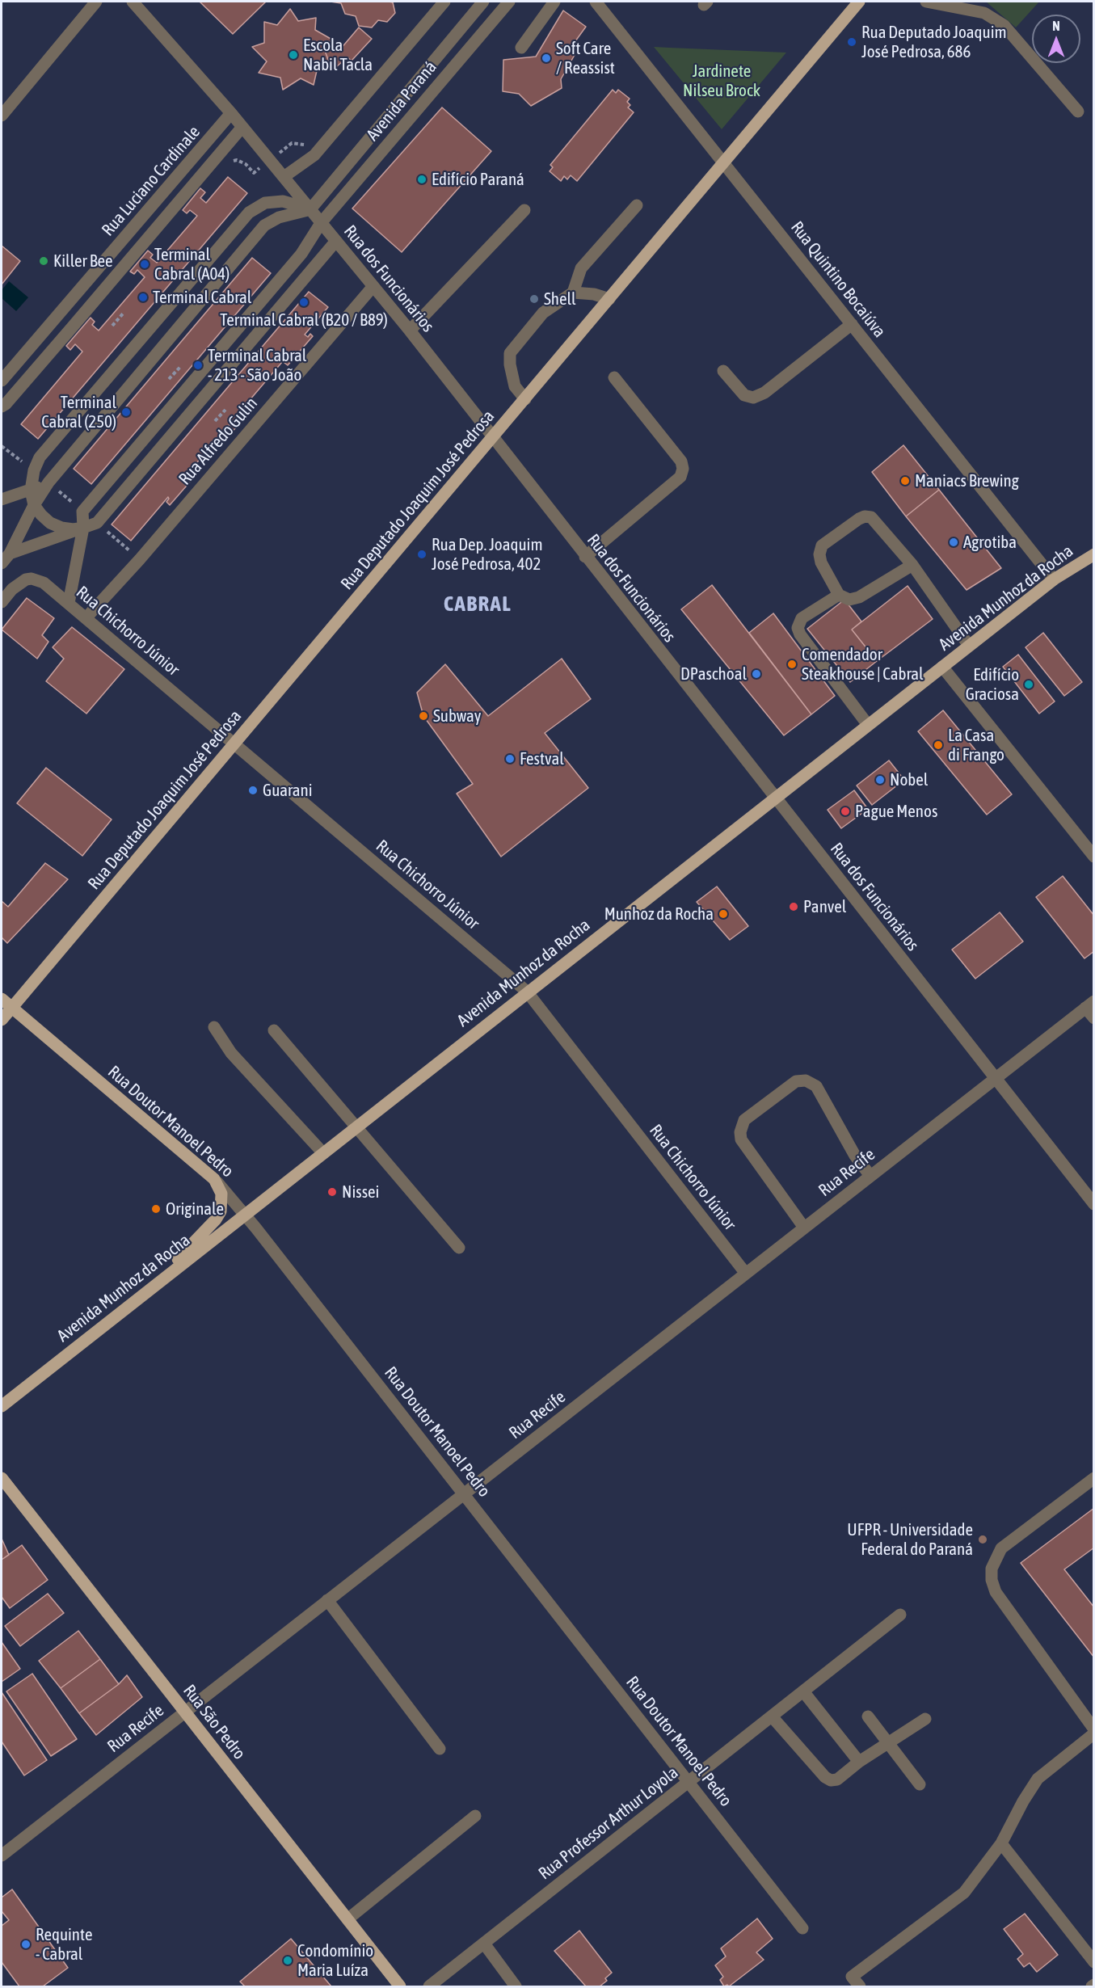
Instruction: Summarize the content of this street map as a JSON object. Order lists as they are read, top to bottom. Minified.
{"streets":{"main road":["Rua Deputado Joaquim José Pedrosa","Avenida Munhoz da Rocha","Rua Doutor Manoel Pedro","Rua São Pedro"],"street":["Avenida Paraná","Rua Luciano Cardinale","Rua dos Funcionários","Rua Quintino Bocaiúva","Rua Alfredo Gulin","Rua Chichorro Júnior","Rua Recife","Rua Professor Arthur Loyola"]},"crossings":[["Avenida Paraná","Rua dos Funcionários"],["Rua Luciano Cardinale","Rua dos Funcionários"],["Rua dos Funcionários","Rua Alfredo Gulin"],["Rua dos Funcionários","Rua Deputado Joaquim José Pedrosa"],["Rua dos Funcionários","Avenida Munhoz da Rocha"],["Rua dos Funcionários","Rua Recife"],["Rua Quintino Bocaiúva","Rua Deputado Joaquim José Pedrosa"],["Rua Quintino Bocaiúva","Avenida Munhoz da Rocha"],["Rua Alfredo Gulin","Rua Chichorro Júnior"],["Rua Deputado Joaquim José Pedrosa","Rua Chichorro Júnior"],["Rua Deputado Joaquim José Pedrosa","Rua Doutor Manoel Pedro"],["Avenida Munhoz da Rocha","Rua Chichorro Júnior"],["Avenida Munhoz da Rocha","Rua Doutor Manoel Pedro"],["Rua Chichorro Júnior","Rua Recife"],["Rua Doutor Manoel Pedro","Rua Recife"],["Rua Doutor Manoel Pedro","Rua Professor Arthur Loyola"],["Rua Recife","Rua São Pedro"]],"districts":["CABRAL"],"parks":["Jardinete Nilseu Brock"],"places":["Rua Deputado Joaquim José Pedrosa, 686","Escola Nabil Tacla","Soft Care / Reassist","Edifício Paraná","Killer Bee","Terminal Cabral (A04)","Terminal Cabral","Shell","Terminal Cabral (B20 / B89)","Terminal Cabral - 213 - São João","Terminal Cabral (250)","Maniacs Brewing","Agrotiba","Rua Dep. Joaquim José Pedrosa, 402","Comendador Steakhouse | Cabral","DPaschoal","Edifício Graciosa","Subway","La Casa di Frango","Festval","Nobel","Guarani","Pague Menos","Panvel","Munhoz da Rocha","Nissei","Originale","UFPR - Universidade Federal do Paraná","Requinte - Cabral","Condomínio Maria Luíza"],"north":"top"}
